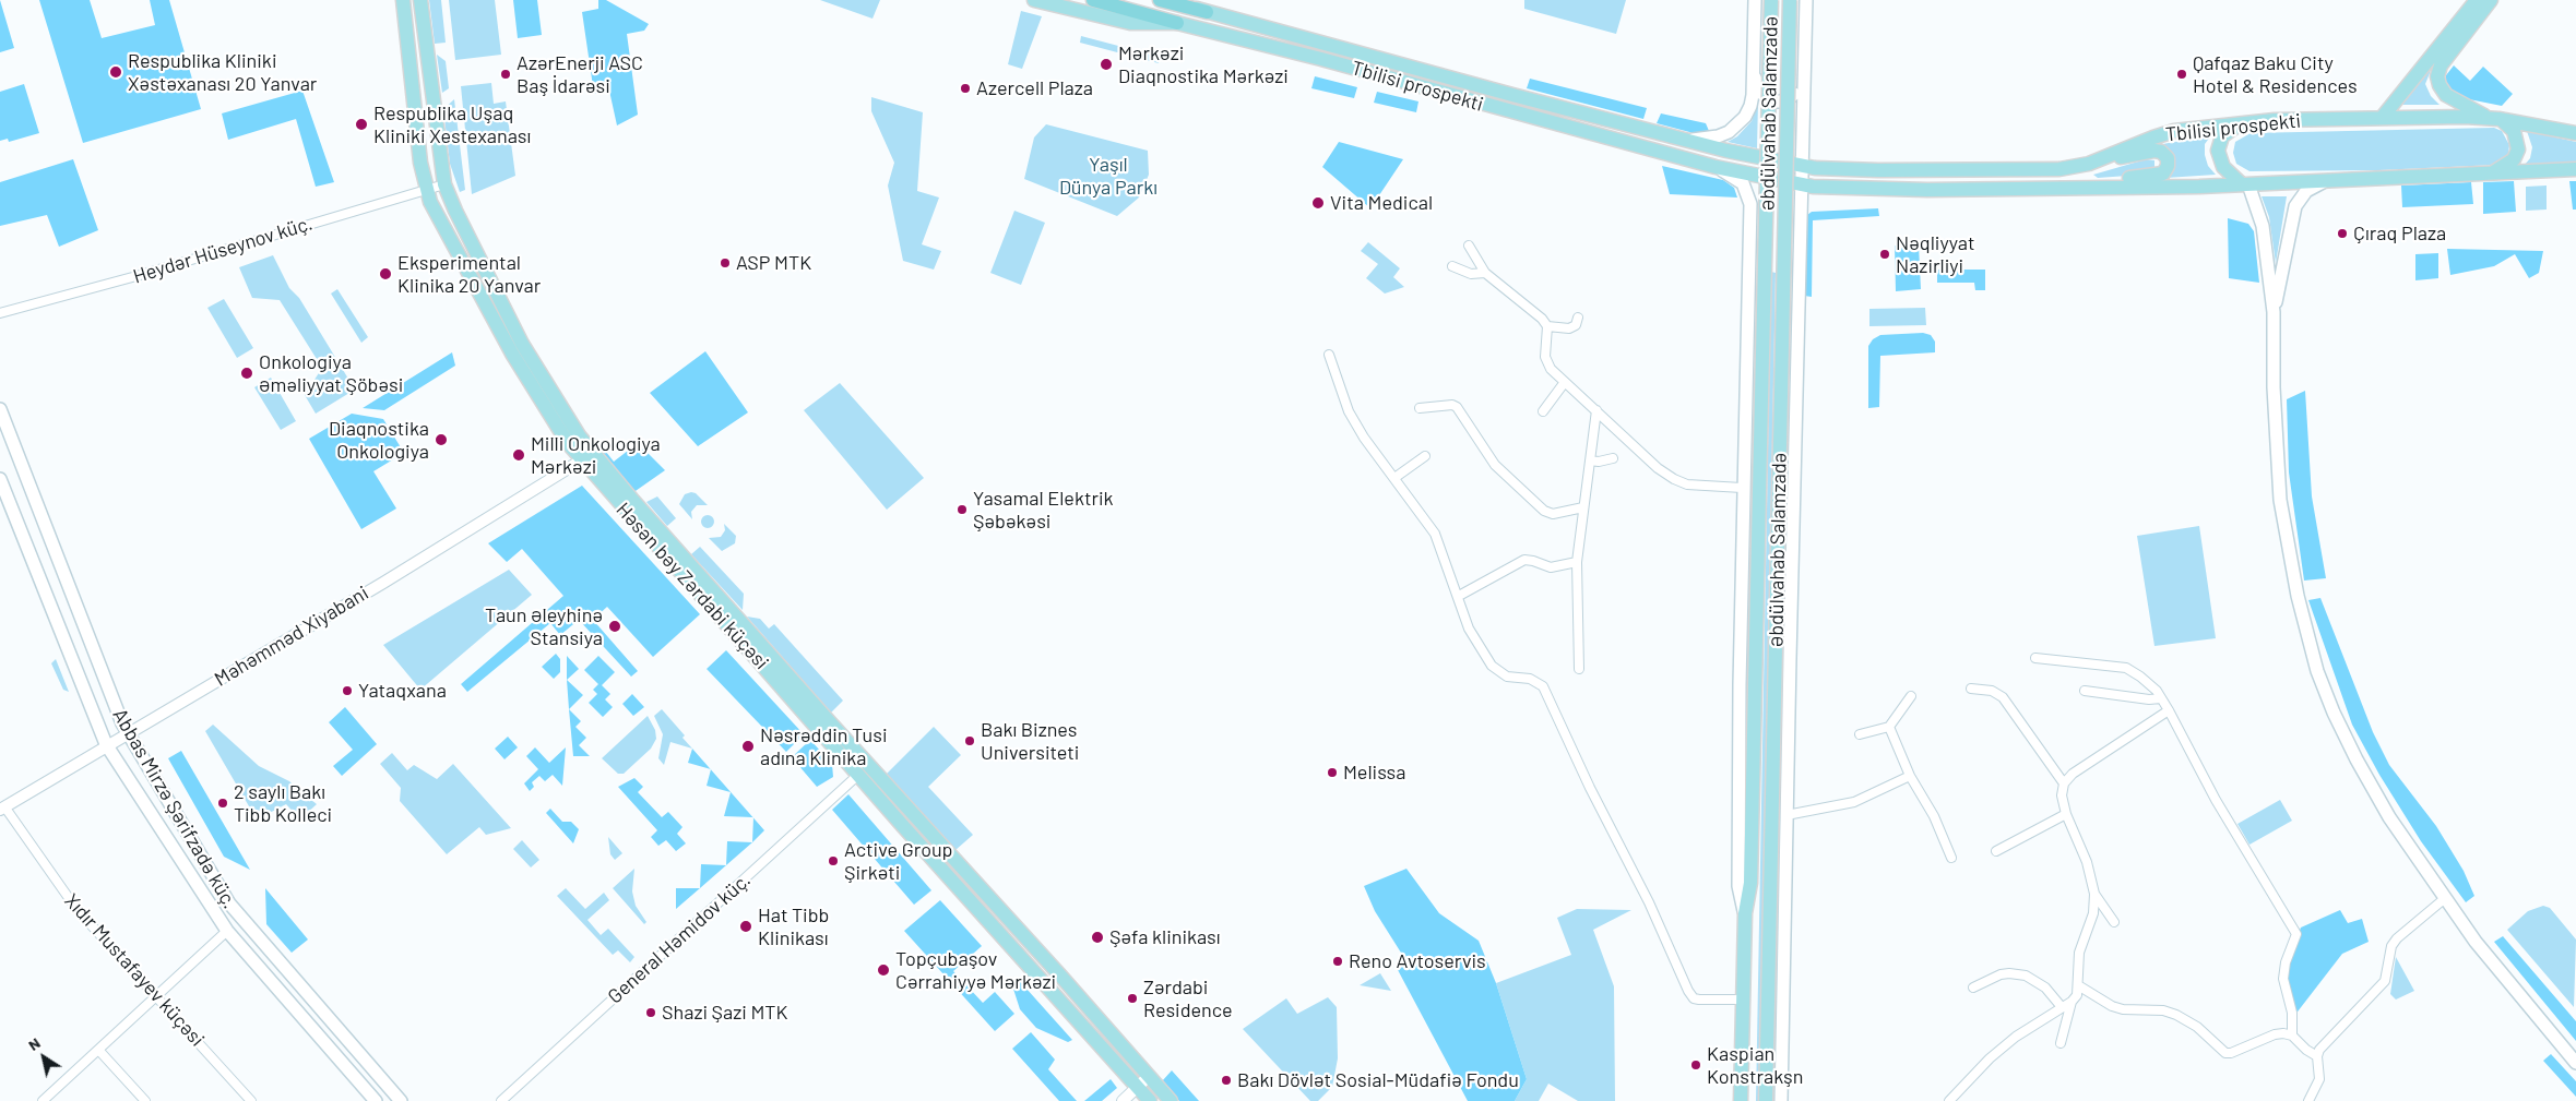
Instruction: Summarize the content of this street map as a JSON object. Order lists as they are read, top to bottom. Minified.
{"streets":{"main road":["Tbilisi prospekti","Əbdülvahab Salamzadə","Həsən bəy Zərdabi küçəsi","Abbas Mirzə Şərifzadə küç."],"street":["Heydər Hüseynov küç.","Məhəmməd Xiyabani","General Həmidov küç.","Xıdır Mustafayev küçəsi"]},"crossings":[["Tbilisi prospekti","Əbdülvahab Salamzadə"],["Heydər Hüseynov küç.","Həsən bəy Zərdabi küçəsi"],["Həsən bəy Zərdabi küçəsi","Məhəmməd Xiyabani"],["Həsən bəy Zərdabi küçəsi","General Həmidov küç."],["Məhəmməd Xiyabani","Abbas Mirzə Şərifzadə küç."],["Məhəmməd Xiyabani","Xıdır Mustafayev küçəsi"]],"parks":["Yaşıl Dünya Parkı"],"places":["Mərkəzi Diaqnostika Mərkəzi","Respublika Kliniki Xəstəxanası 20 Yanvar","AzərEnerji ASC Baş İdarəsi","Qafqaz Baku City Hotel & Residences","Azercell Plaza","Respublika Uşaq Kliniki Xestexanası","Vita Medical","Çıraq Plaza","Nəqliyyat Nazirliyi","ASP MTK","Eksperimental Klinika 20 Yanvar","Onkologiya Əməliyyat Şöbəsi","Diaqnostika Onkologiya","Milli Onkologiya Mərkəzi","Yasamal Elektrik Şəbəkəsi","Taun Əleyhinə Stansiya","Yataqxana","Bakı Biznes Universiteti","Nəsrəddin Tusi adına Klinika","Melissa","2 saylı Bakı Tibb Kolleci","Active Group Şirkəti","Hat Tibb Klinikası","Şəfa klinikası","Reno Avtoservis","Topçubaşov Cərrahiyyə Mərkəzi","Zərdabi Residence","Shazi Şazi MTK","Kaspian Konstrakşn","Bakı Dövlət Sosial-Müdafiə Fondu"],"north":"top left"}
